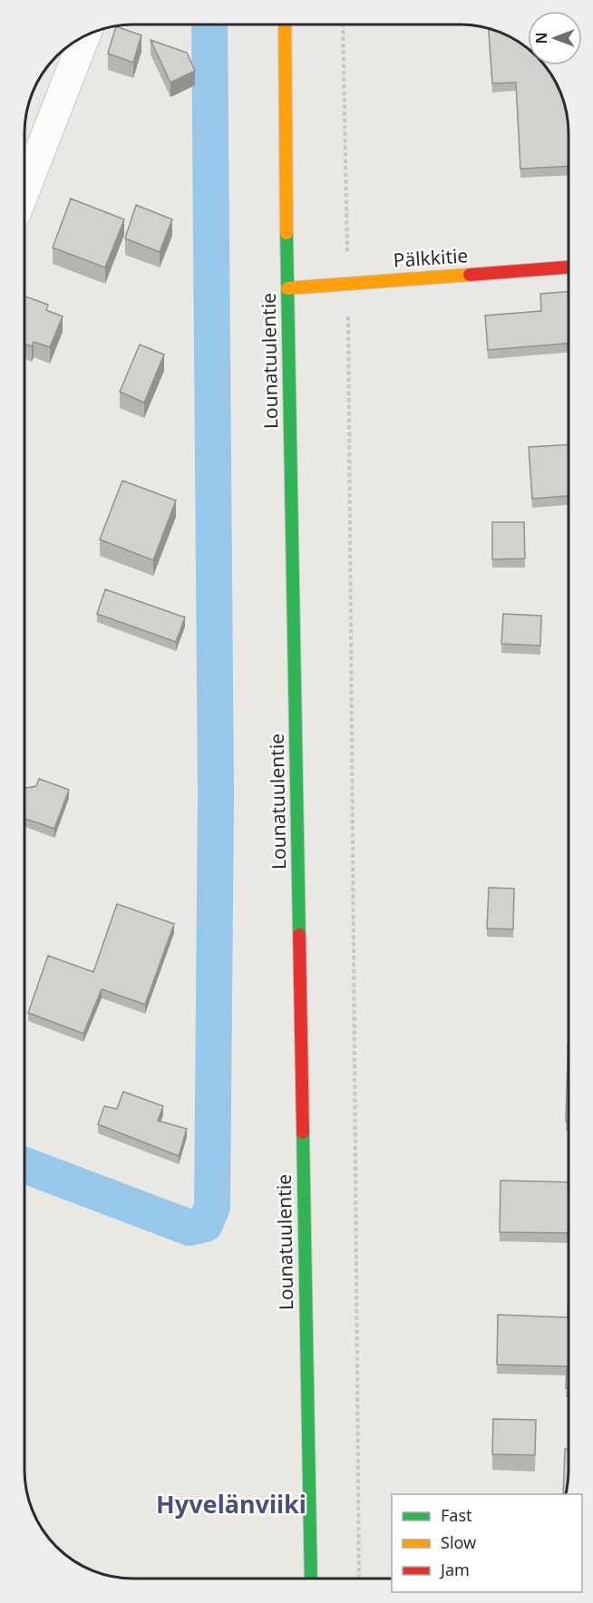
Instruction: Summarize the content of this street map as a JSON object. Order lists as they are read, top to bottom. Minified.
{"streets":{"street":["Pälkkitie","Lounatuulentie"]},"crossings":[["Pälkkitie","Lounatuulentie"]],"districts":["Hyvelänviiki"],"legend":["Fast","Slow","Jam"],"north":"left"}
